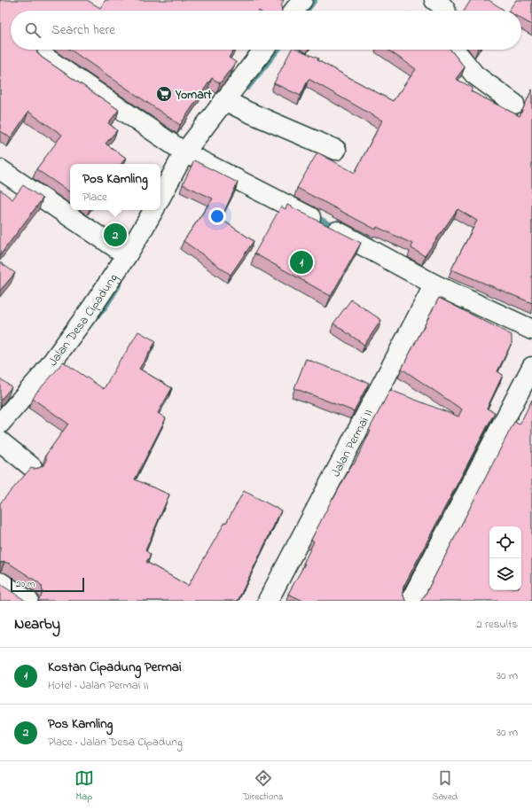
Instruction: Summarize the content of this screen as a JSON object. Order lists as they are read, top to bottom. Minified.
{"streets":{"street":["Jalan Desa Cipadung","Jalan Permai II"]},"places":{"supermarket":["Yomart"]},"scale_bar":"20 m","page":{"search":"Search here","popup":["Pos Kamling","Place"],"pins":["2","1"],"scale":"20 m","heading":["Nearby","2 results"],"list":[{"mark":"1","name":"Kostan Cipadung Permai","note":"Hotel · Jalan Permai II","value":"30 m"},{"mark":"2","name":"Pos Kamling","note":"Place · Jalan Desa Cipadung","value":"30 m"}],"nav":["Map","Directions","Saved"]}}
